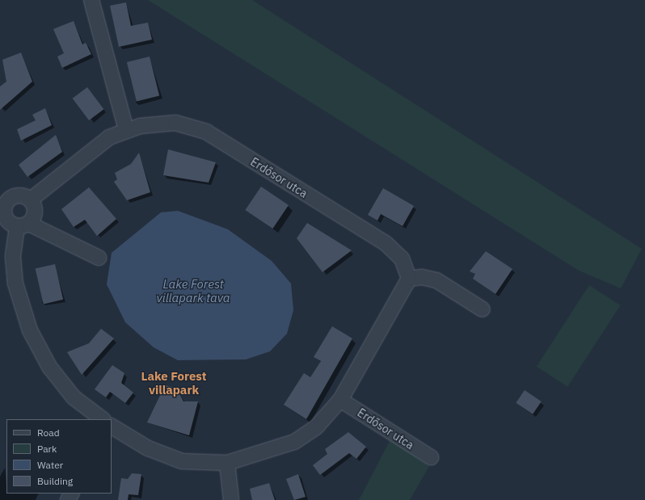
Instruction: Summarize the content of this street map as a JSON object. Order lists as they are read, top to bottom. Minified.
{"streets":{"street":["Erdősor utca"]},"districts":["Lake Forest villapark"],"water":["Lake Forest villapark tava"],"legend":["Road","Park","Water","Building"]}
